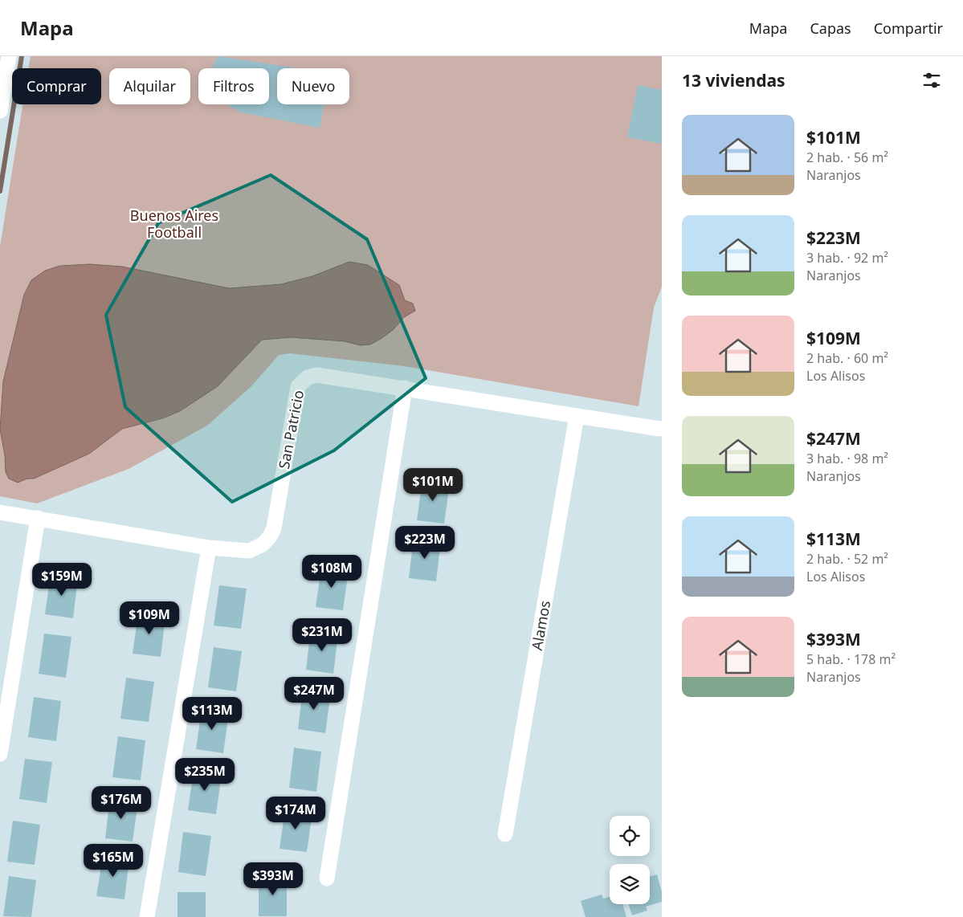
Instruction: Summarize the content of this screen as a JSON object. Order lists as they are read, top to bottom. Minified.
{"streets":{"street":["San Patricio","Alamos"]},"crossings":[["San Patricio","Alamos"]],"parks":["Buenos Aires Football"],"page":{"header":"Mapa","nav":["Mapa","Capas","Compartir"],"heading":"13 viviendas","chip":["Comprar","Alquilar","Filtros","Nuevo"],"list":[{"name":"$101M","note":"2 hab. · 56 m² · Naranjos"},{"name":"$223M","note":"3 hab. · 92 m² · Naranjos"},{"name":"$109M","note":"2 hab. · 60 m² · Los Alisos"},{"name":"$247M","note":"3 hab. · 98 m² · Naranjos"},{"name":"$113M","note":"2 hab. · 52 m² · Los Alisos"},{"name":"$393M","note":"5 hab. · 178 m² · Naranjos"}],"price":["$101M","$223M","$108M","$159M","$109M","$231M","$247M","$113M","$235M","$176M","$174M","$165M","$393M"]}}
